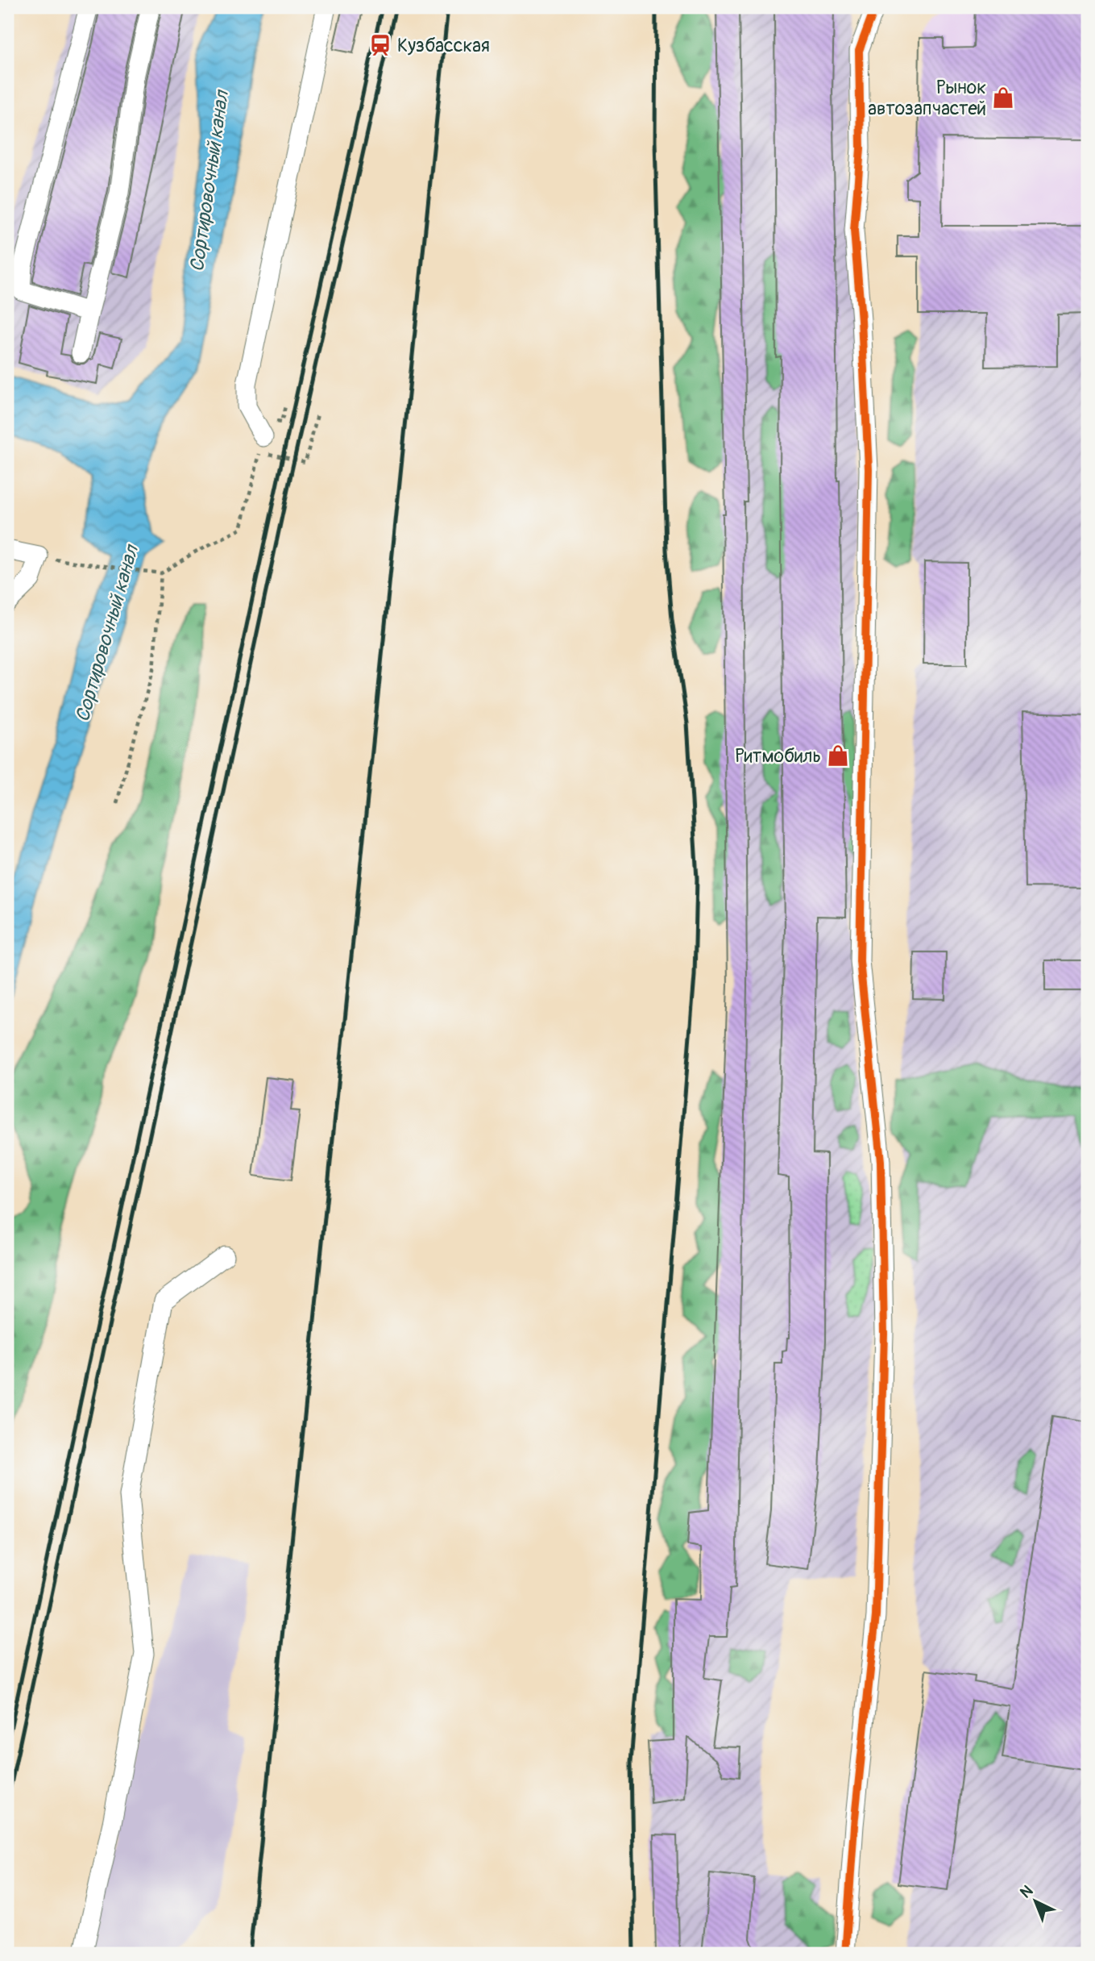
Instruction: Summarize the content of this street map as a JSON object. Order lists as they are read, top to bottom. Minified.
{"water":["Сортировочный канал"],"places":{"station":["Кузбасская"],"shop":["Рынок автозапчастей","Ритмобиль"]},"north":"top left"}
